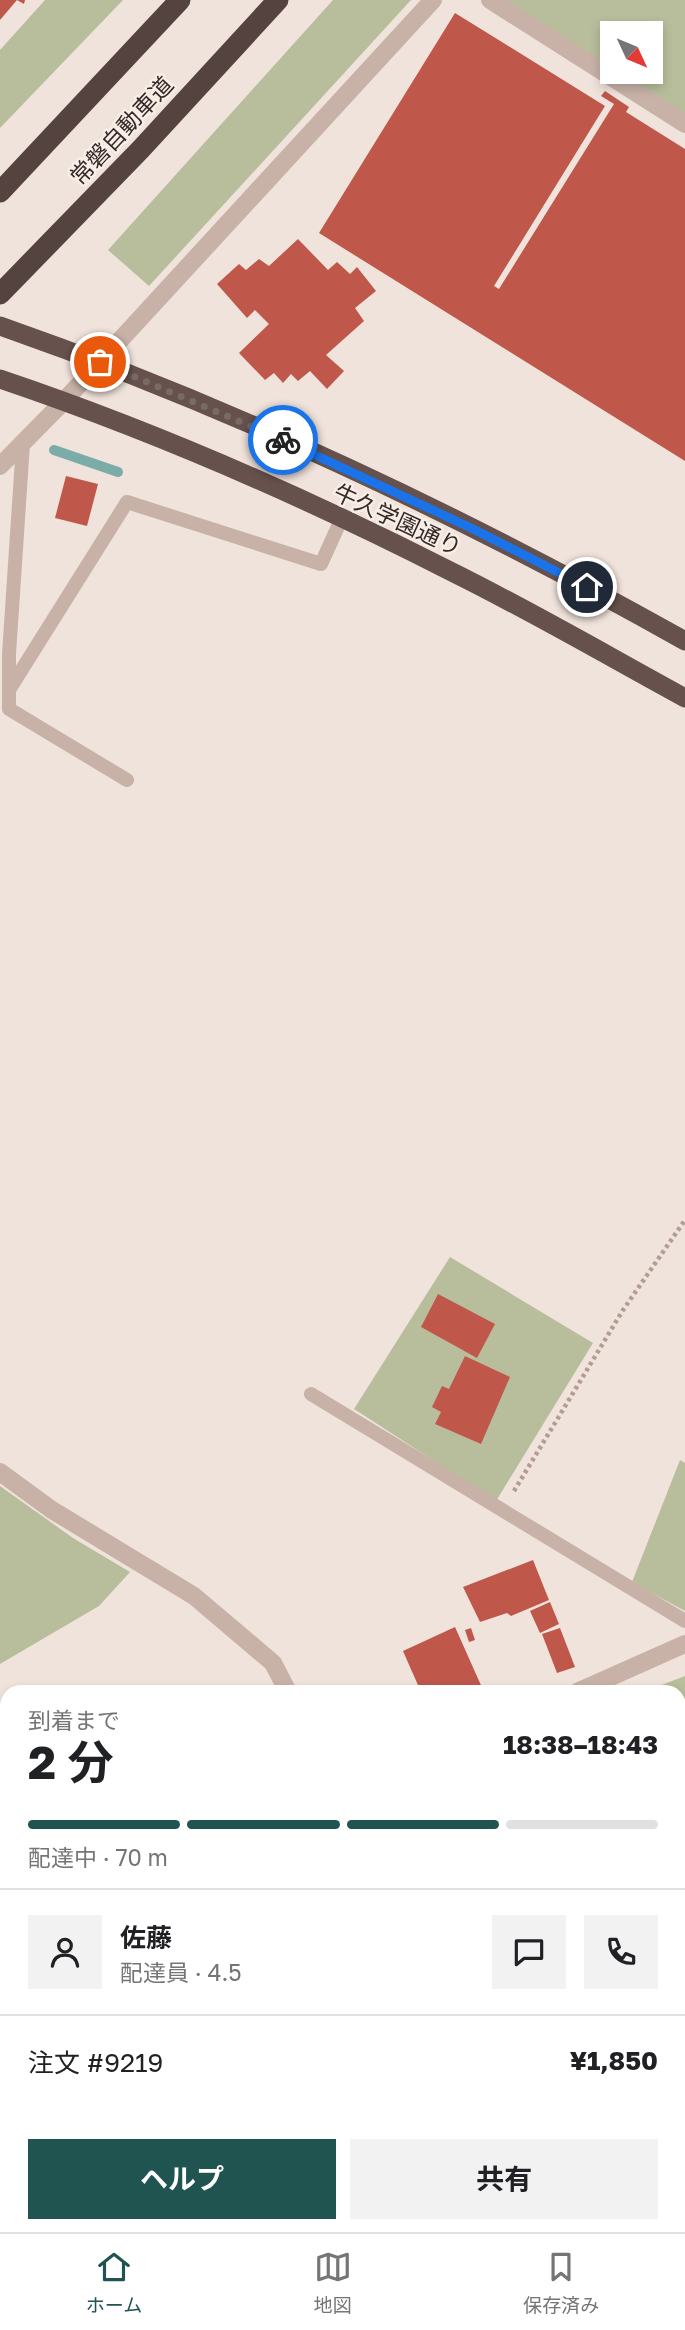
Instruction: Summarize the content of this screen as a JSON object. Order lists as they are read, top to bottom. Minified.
{"streets":{"highway":["常磐自動車道","牛久学園通り"]},"north":"bottom right","page":{"heading":["2 分","到着まで","18:38–18:43"],"panel":["佐藤","配達員 · 4.5","注文 #9219","¥1,850"],"bar":"配達中 · 70 m","buttons":["ヘルプ","共有"],"tabs":["ホーム","地図","保存済み"]}}
